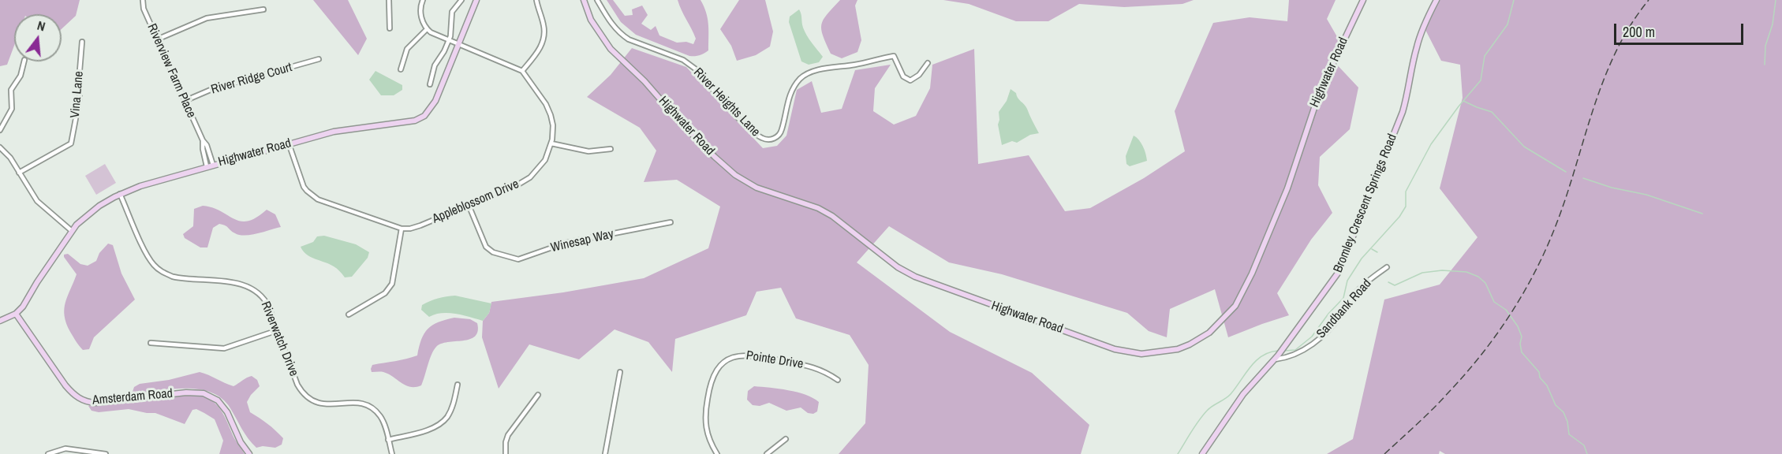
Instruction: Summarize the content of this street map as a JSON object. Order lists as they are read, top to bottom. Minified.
{"streets":{"street":["Riverview Farm Place","Highwater Road","River Ridge Court","Vina Lane","River Heights Lane","Appleblossom Drive","Bromley Crescent Springs Road","Winesap Way","Sandbank Road","Riverwatch Drive","Pointe Drive","Amsterdam Road"]},"crossings":[["Riverview Farm Place","Highwater Road"],["Riverview Farm Place","River Ridge Court"],["Highwater Road","Riverwatch Drive"],["Highwater Road","Amsterdam Road"],["Appleblossom Drive","Winesap Way"],["Bromley Crescent Springs Road","Sandbank Road"]],"scale_bar":"200 m","north":"top"}
